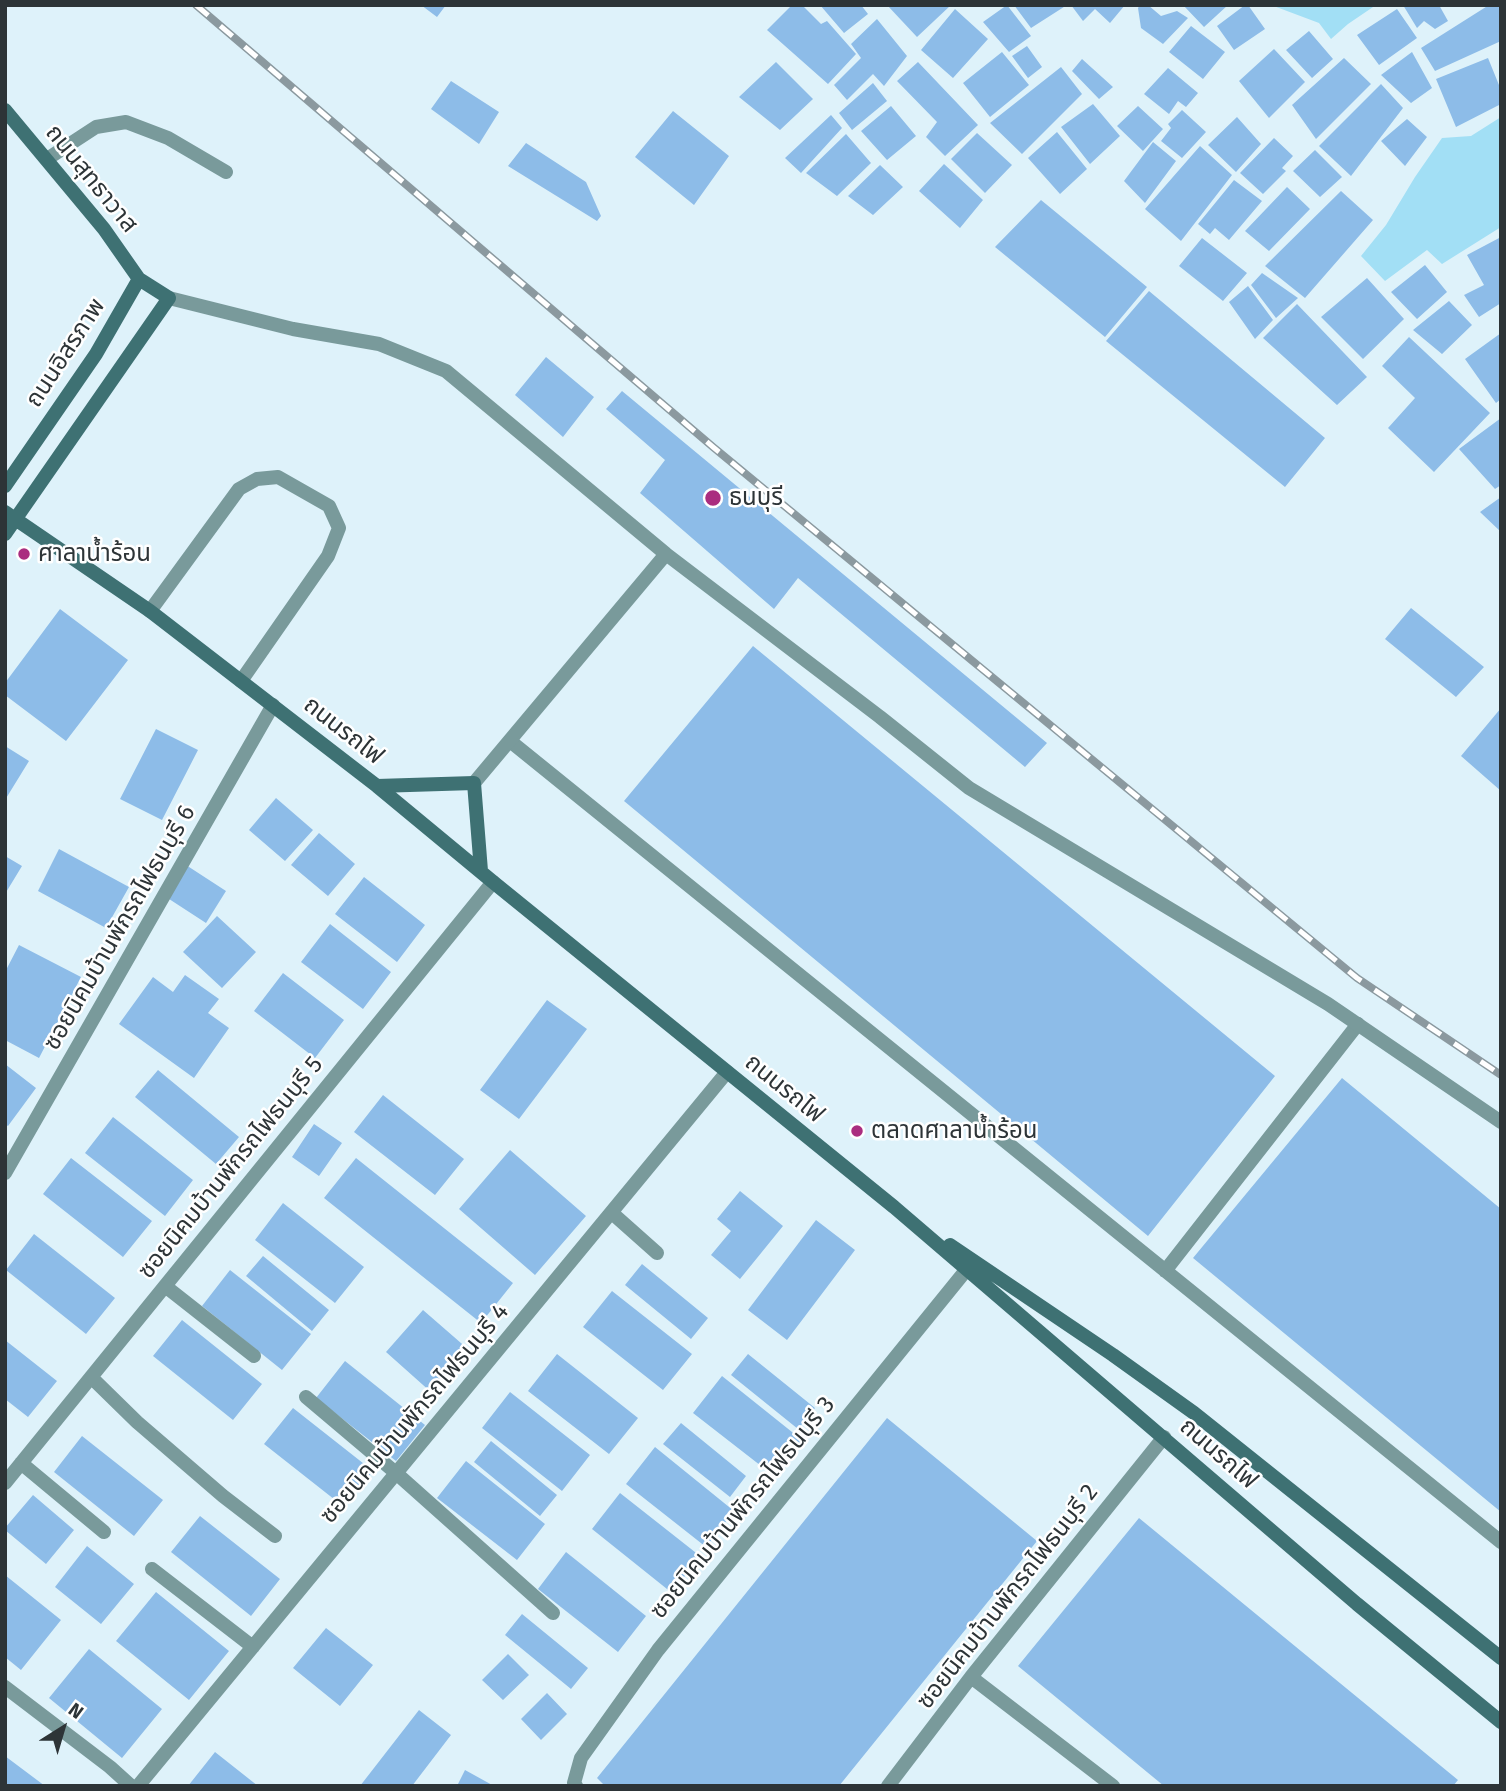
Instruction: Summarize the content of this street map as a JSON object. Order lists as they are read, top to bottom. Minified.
{"streets":{"street":["ถนนสุทธาวาส","ถนนอิสรภาพ","ถนนรถไฟ","ซอยนิคมบ้านพักรถไฟธนบุรี 6","ซอยนิคมบ้านพักรถไฟธนบุรี 5","ซอยนิคมบ้านพักรถไฟธนบุรี 4","ซอยนิคมบ้านพักรถไฟธนบุรี 3","ซอยนิคมบ้านพักรถไฟธนบุรี 2"]},"crossings":[["ถนนสุทธาวาส","ถนนอิสรภาพ"],["ถนนรถไฟ","ซอยนิคมบ้านพักรถไฟธนบุรี 6"],["ถนนรถไฟ","ซอยนิคมบ้านพักรถไฟธนบุรี 5"],["ถนนรถไฟ","ซอยนิคมบ้านพักรถไฟธนบุรี 4"],["ถนนรถไฟ","ซอยนิคมบ้านพักรถไฟธนบุรี 3"],["ถนนรถไฟ","ซอยนิคมบ้านพักรถไฟธนบุรี 2"]],"places":["ธนบุรี","ศาลาน้ำร้อน","ตลาดศาลาน้ำร้อน"],"north":"top right"}
